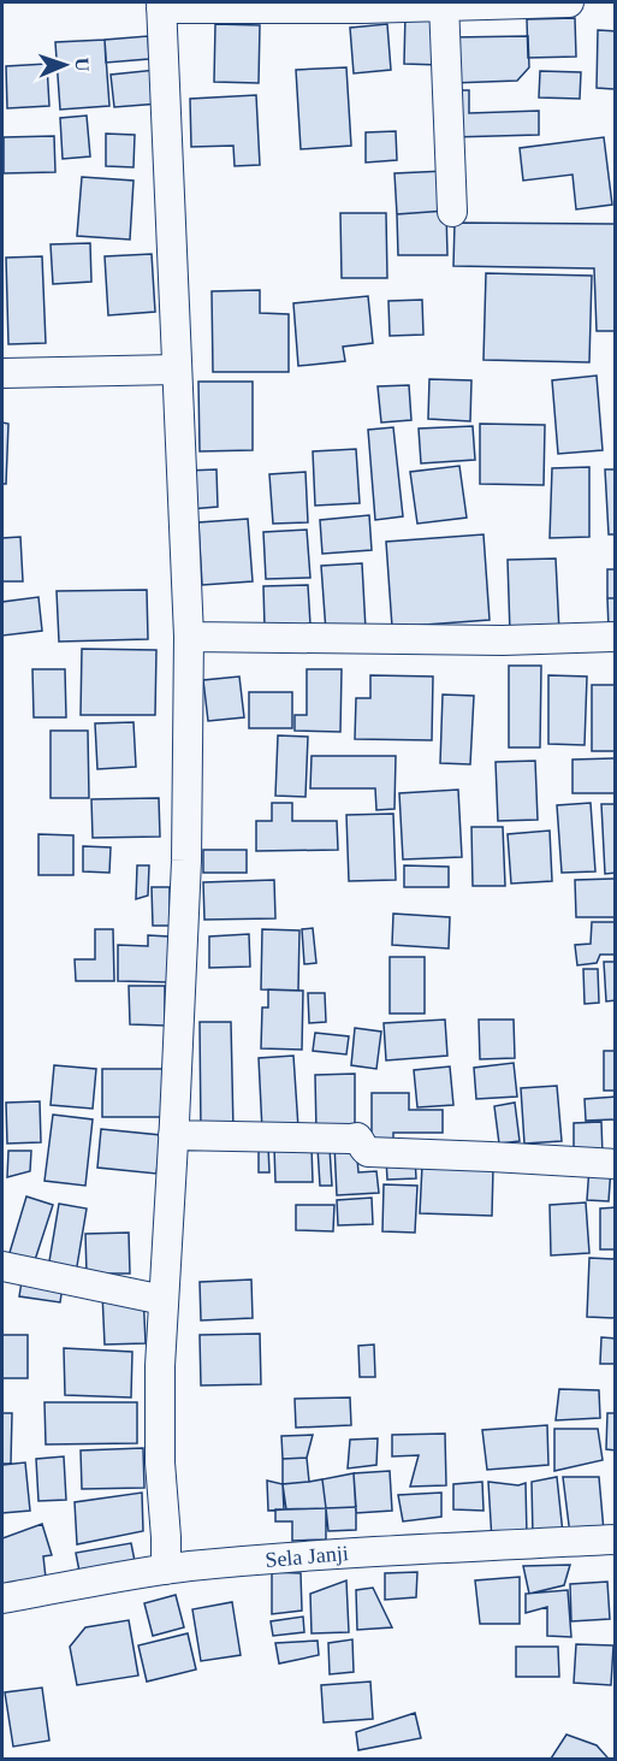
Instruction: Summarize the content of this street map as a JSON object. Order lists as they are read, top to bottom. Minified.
{"streets":{"street":["Sela Janji"]},"north":"right"}
